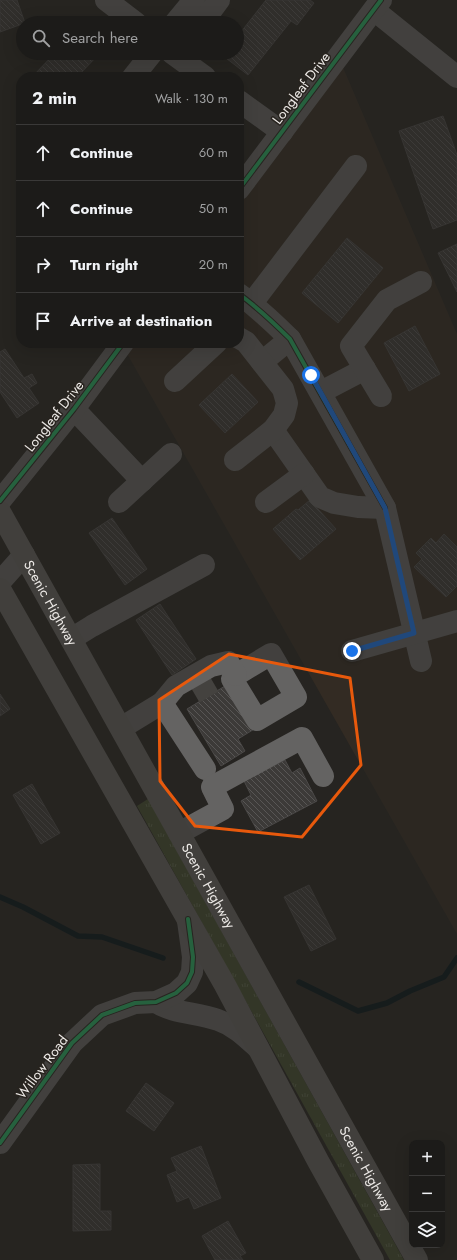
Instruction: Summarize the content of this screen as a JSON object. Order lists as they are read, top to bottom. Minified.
{"streets":{"highway":["Scenic Highway"],"street":["Longleaf Drive","Willow Road"]},"page":{"search":"Search here","heading":["2 min","Walk · 130 m"],"list":[["Continue","60 m"],["Continue","50 m"],["Turn right","20 m"],"Arrive at destination"],"map_buttons":["+","−"]}}
